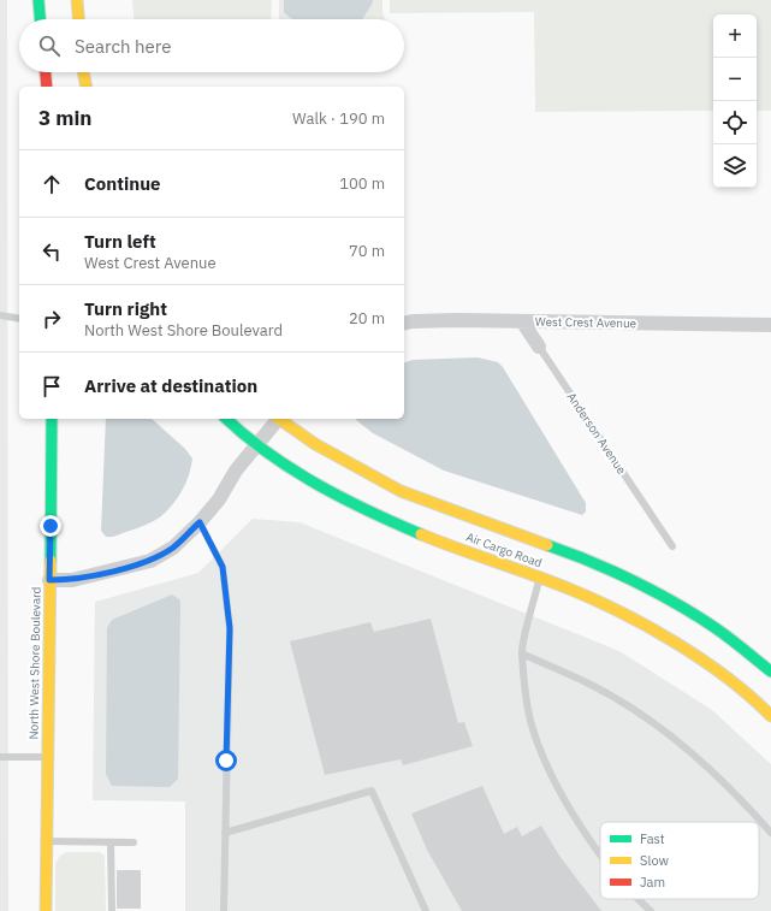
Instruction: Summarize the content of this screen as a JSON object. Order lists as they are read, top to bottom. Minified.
{"streets":{"street":["West Crest Avenue","Anderson Avenue","Air Cargo Road","North West Shore Boulevard"]},"crossings":[["West Crest Avenue","Anderson Avenue"]],"legend":["Fast","Slow","Jam"],"page":{"map_buttons":["+","−"],"search":"Search here","heading":["3 min","Walk · 190 m"],"list":[["Continue","100 m"],["Turn left","West Crest Avenue","70 m"],["Turn right","North West Shore Boulevard","20 m"],"Arrive at destination"]}}
